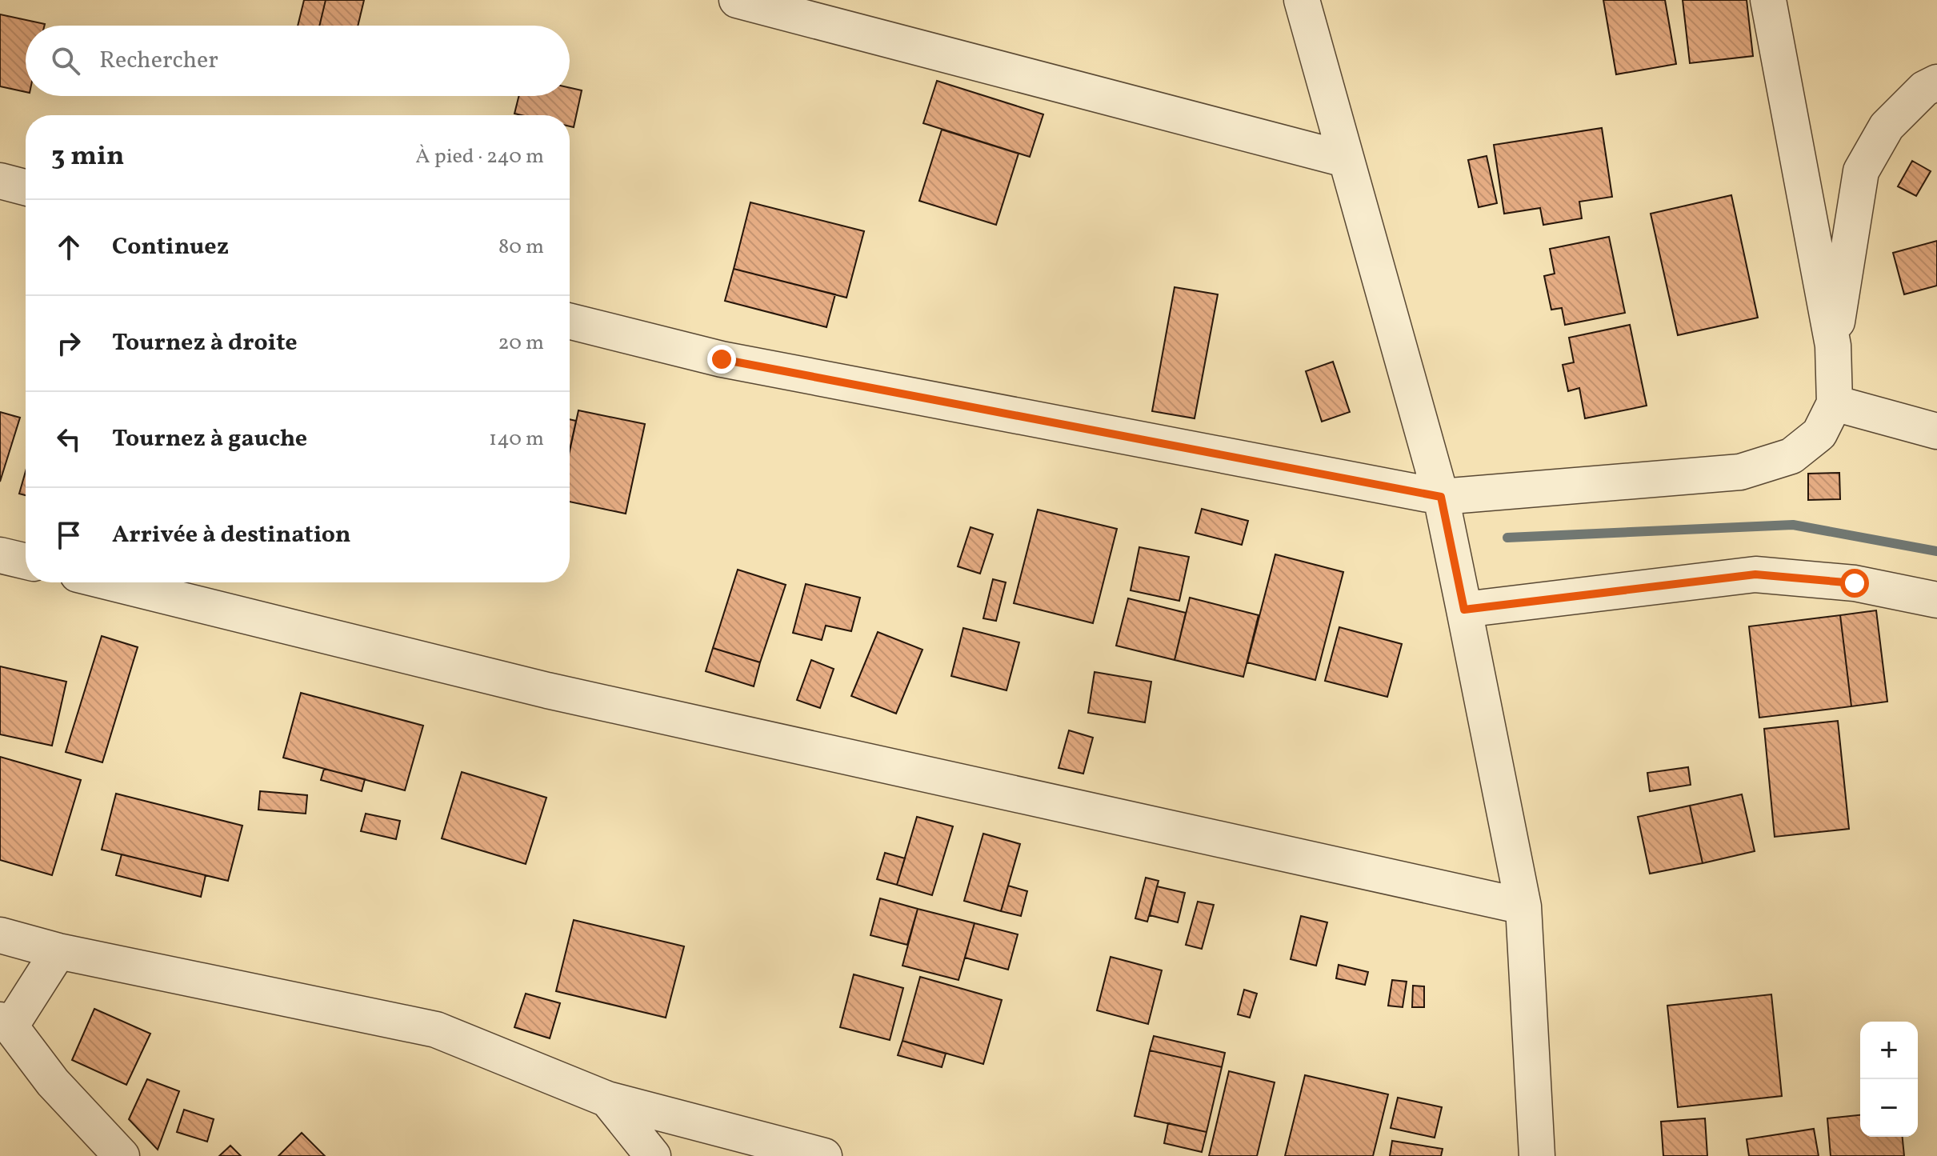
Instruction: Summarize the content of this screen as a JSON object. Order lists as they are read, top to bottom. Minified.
{"page":{"search":"Rechercher","heading":["3 min","À pied · 240 m"],"list":[["Continuez","80 m"],["Tournez à droite","20 m"],["Tournez à gauche","140 m"],"Arrivée à destination"],"map_buttons":["+","−"]}}
